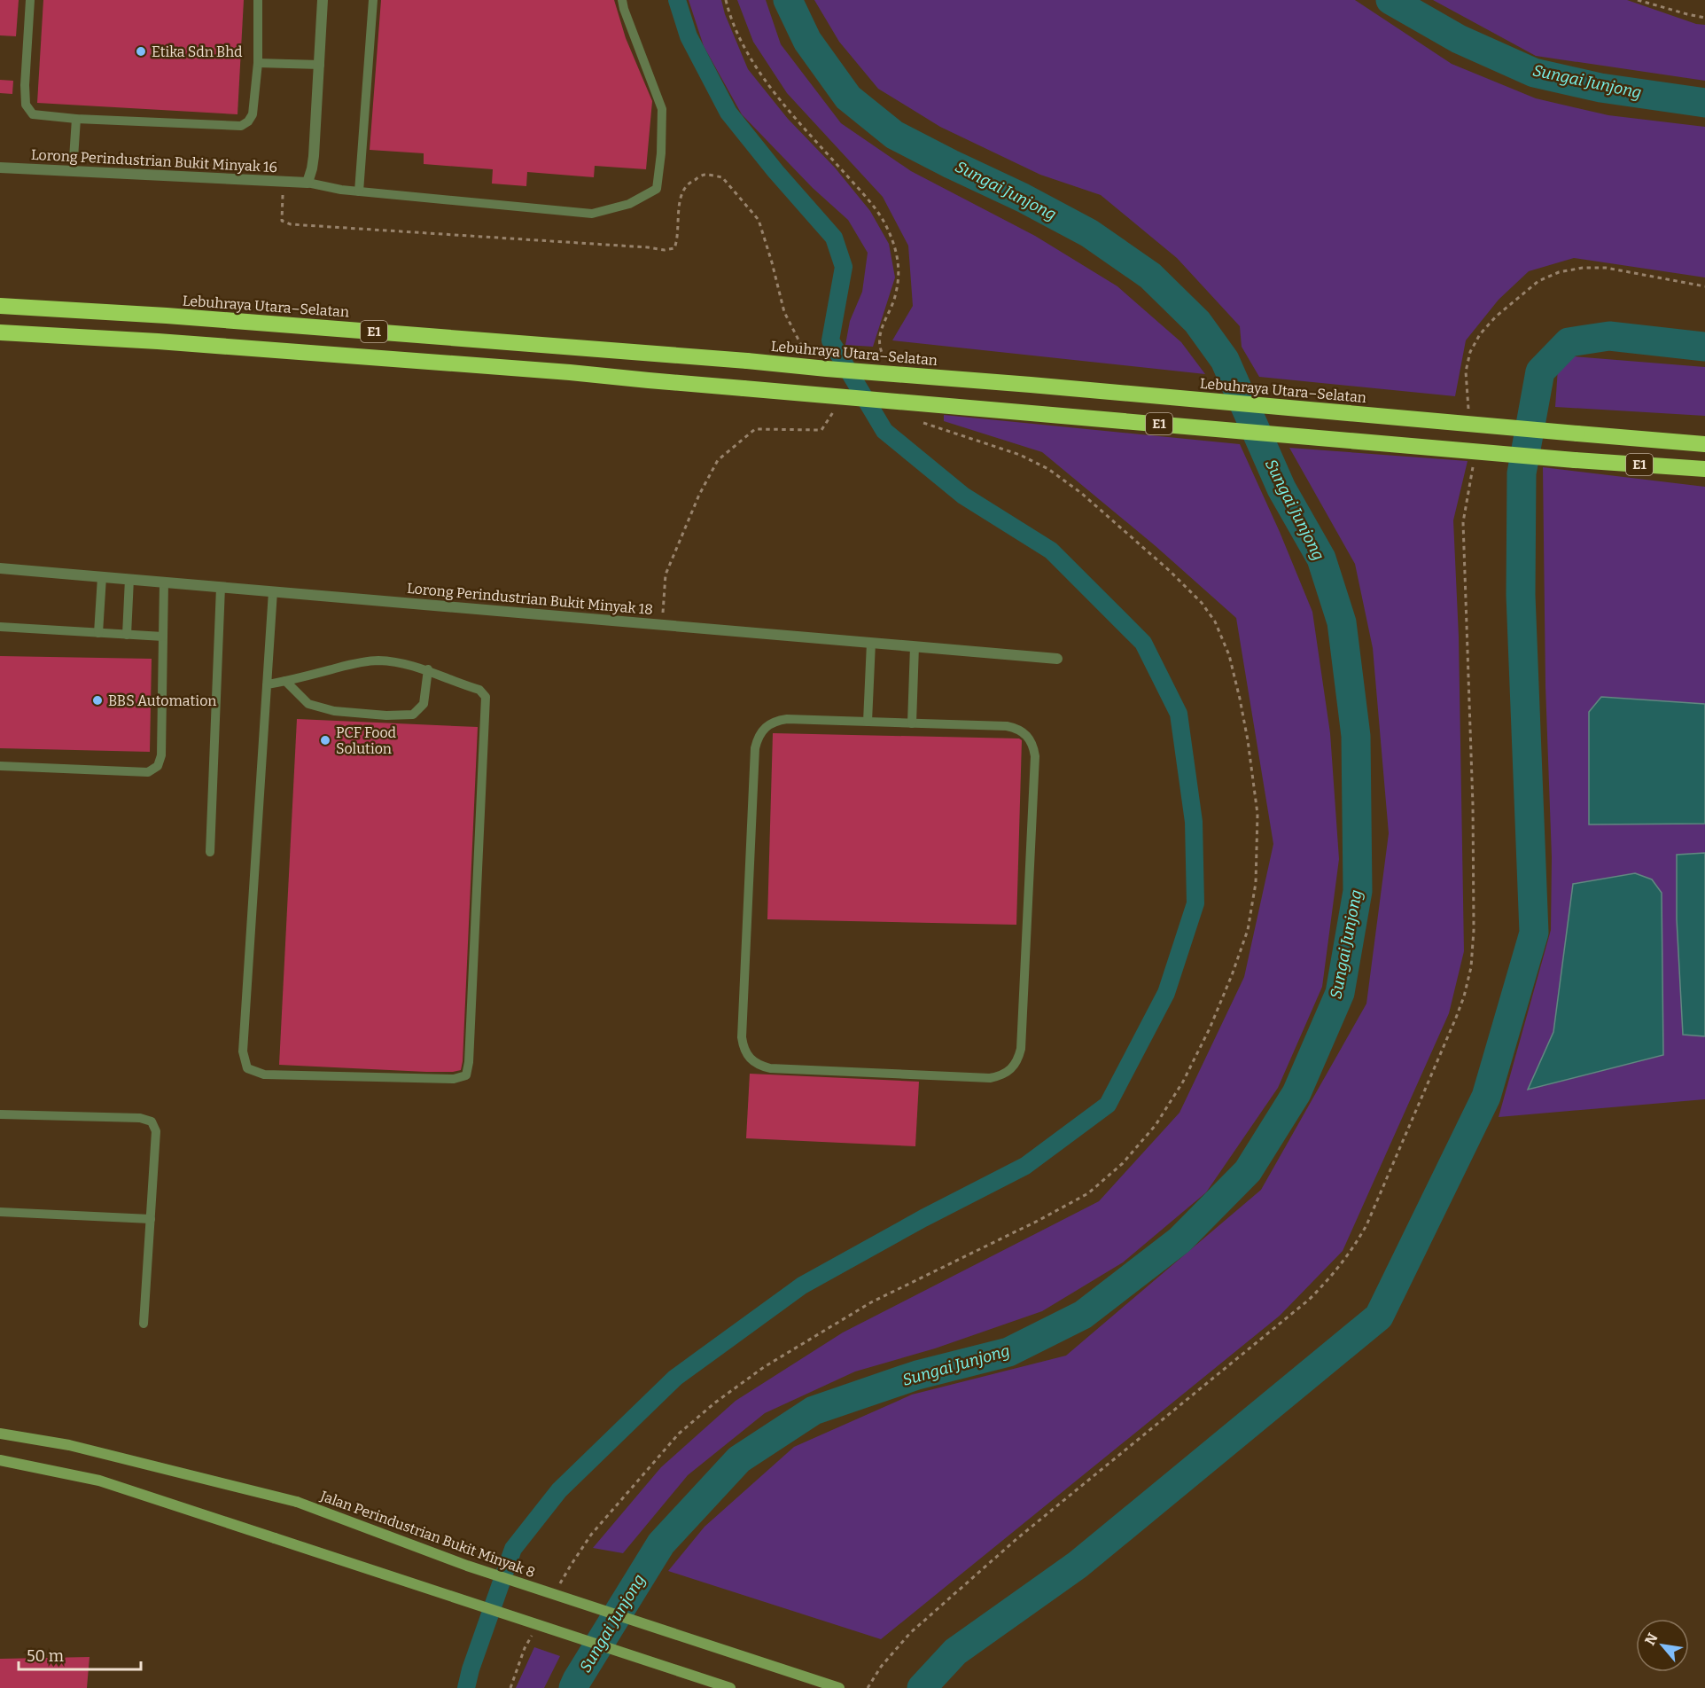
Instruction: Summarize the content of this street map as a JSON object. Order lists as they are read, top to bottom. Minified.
{"streets":{"highway":["Lebuhraya Utara–Selatan","E1"],"street":["Lorong Perindustrian Bukit Minyak 16","Lorong Perindustrian Bukit Minyak 18","Jalan Perindustrian Bukit Minyak 8"]},"water":["Sungai Junjong"],"places":["Etika Sdn Bhd","BBS Automation","PCF Food Solution"],"scale_bar":"50 m","north":"top left"}
